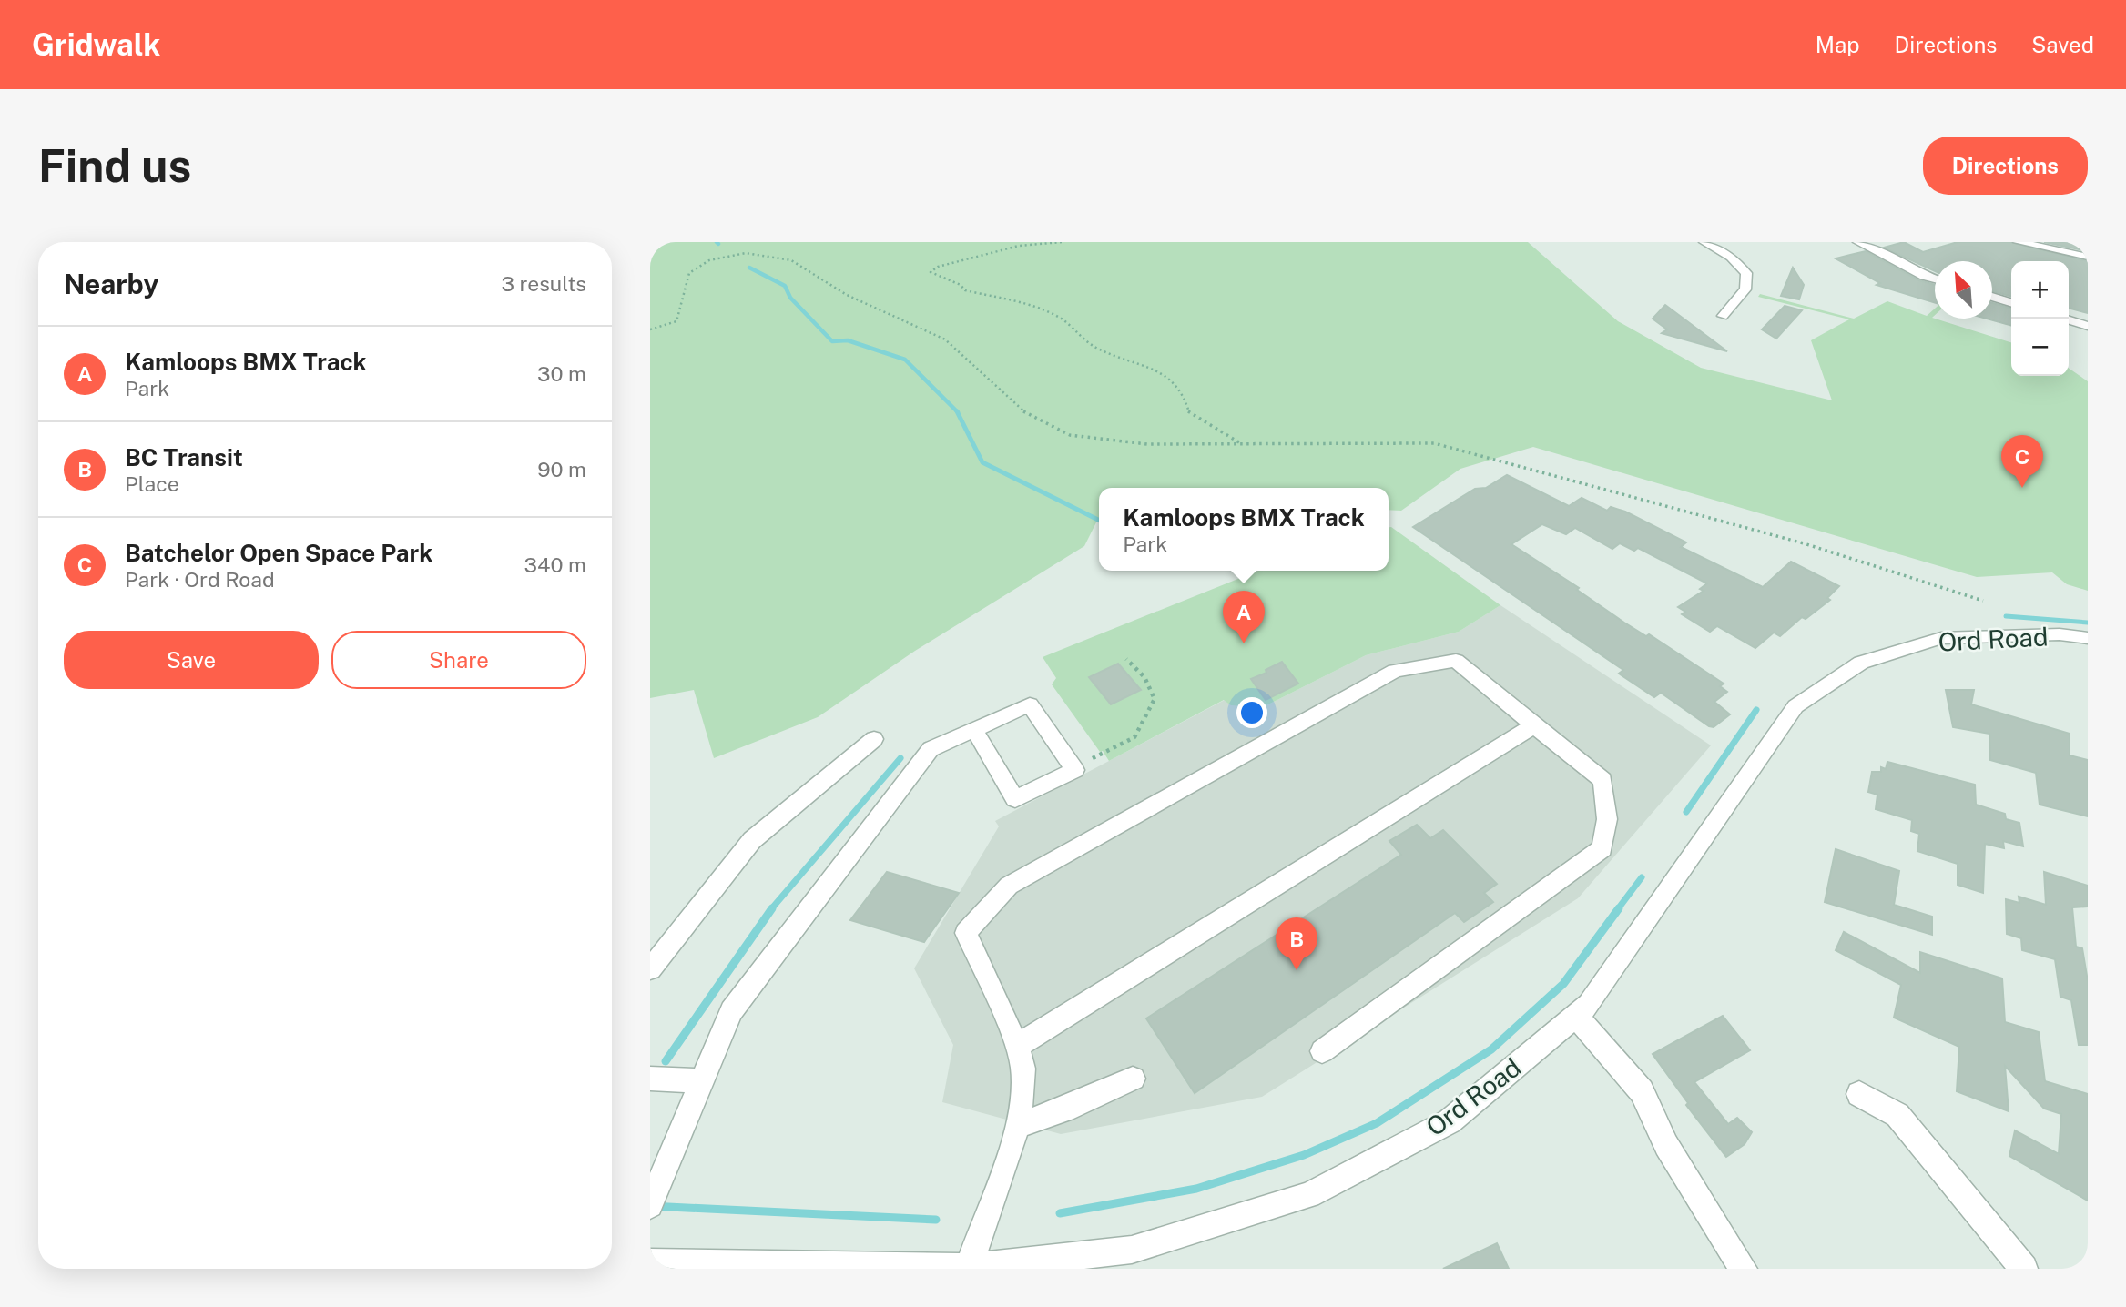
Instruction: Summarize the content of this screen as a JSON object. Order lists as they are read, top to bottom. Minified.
{"streets":{"street":["Ord Road"]},"north":"top left","page":{"header":"Gridwalk","nav":["Map","Directions","Saved"],"buttons":["Directions",["Save","Share"]],"title":"Find us","heading":["Nearby","3 results"],"map_buttons":["+","−"],"list":[{"mark":"A","name":"Kamloops BMX Track","note":"Park","value":"30 m"},{"mark":"B","name":"BC Transit","note":"Place","value":"90 m"},{"mark":"C","name":"Batchelor Open Space Park","note":"Park · Ord Road","value":"340 m"}],"pins":["C","A","B"],"popup":["Kamloops BMX Track","Park"]}}
